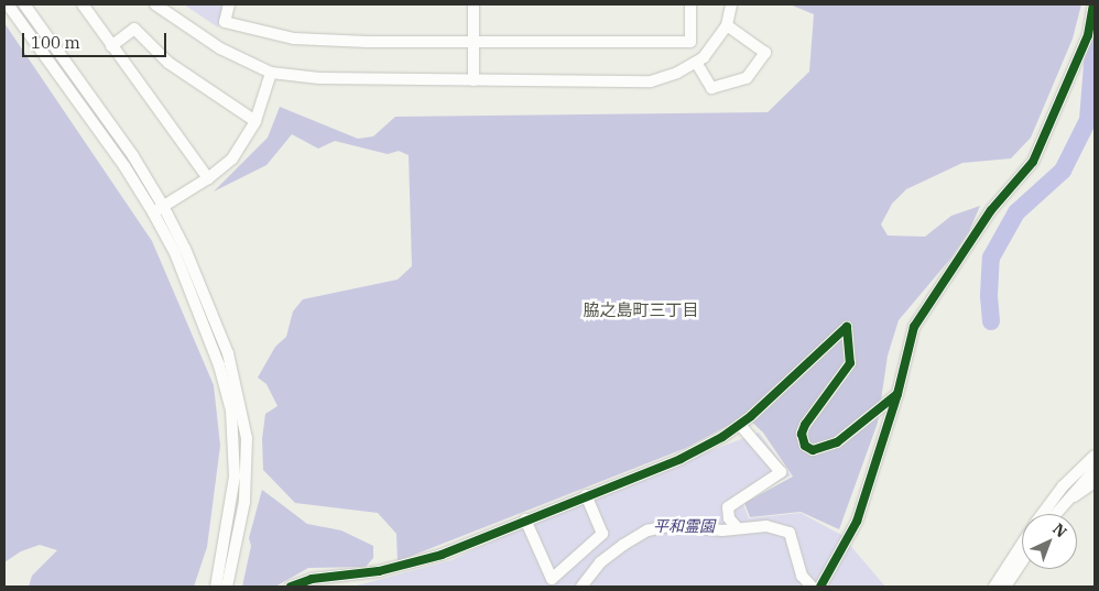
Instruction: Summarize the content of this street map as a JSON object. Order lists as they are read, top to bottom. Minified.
{"districts":["脇之島町三丁目"],"parks":["平和霊園"],"scale_bar":"100 m","north":"top right"}
